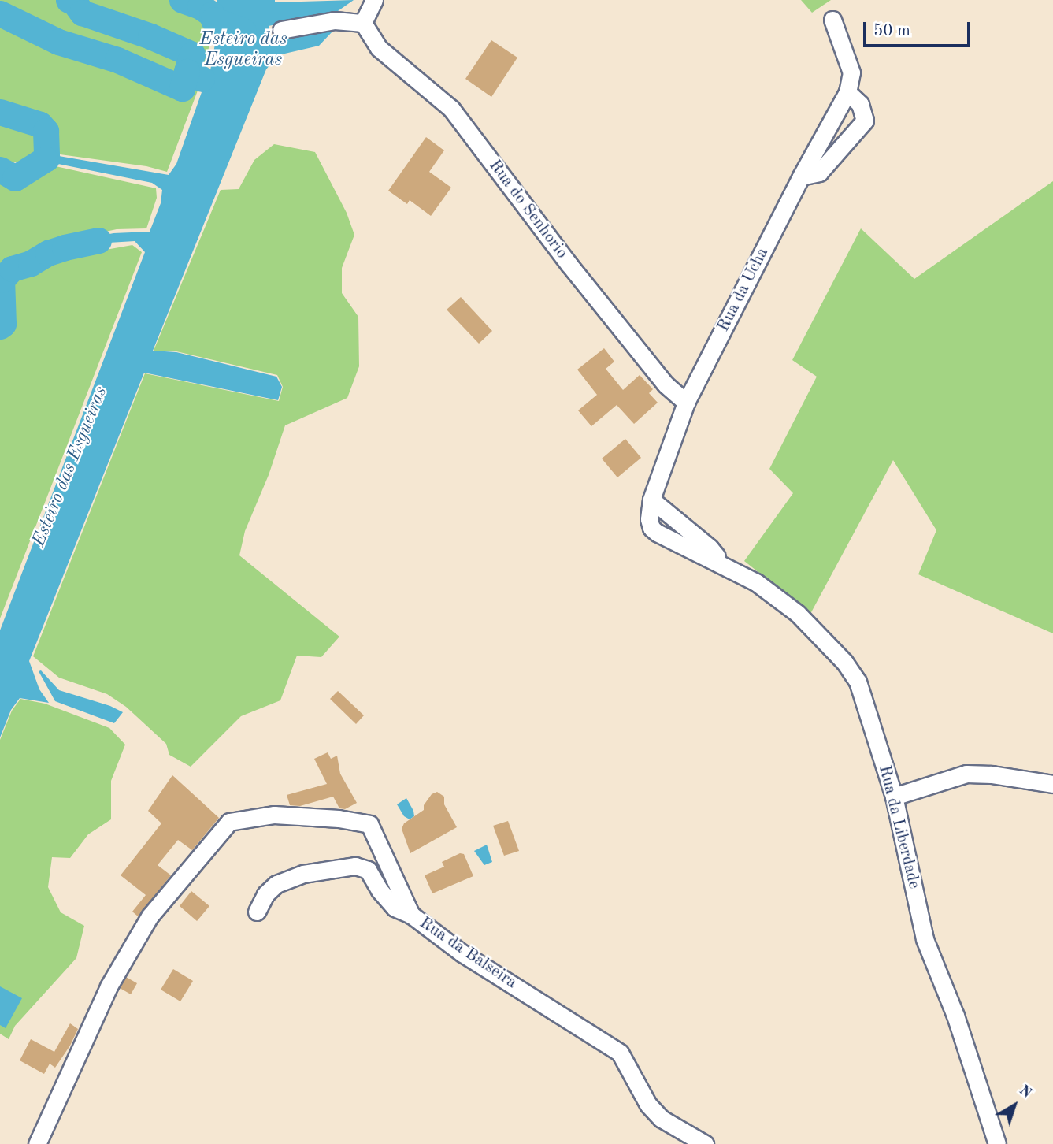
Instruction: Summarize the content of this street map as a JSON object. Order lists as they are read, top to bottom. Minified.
{"streets":{"street":["Rua do Senhorio","Rua da Ucha","Rua da Liberdade","Rua da Balseira"]},"crossings":[["Rua do Senhorio","Rua da Ucha"],["Rua do Senhorio","Rua da Liberdade"],["Rua da Ucha","Rua da Liberdade"]],"water":["Esteiro das Esgueiras"],"scale_bar":"50 m","north":"top right"}
